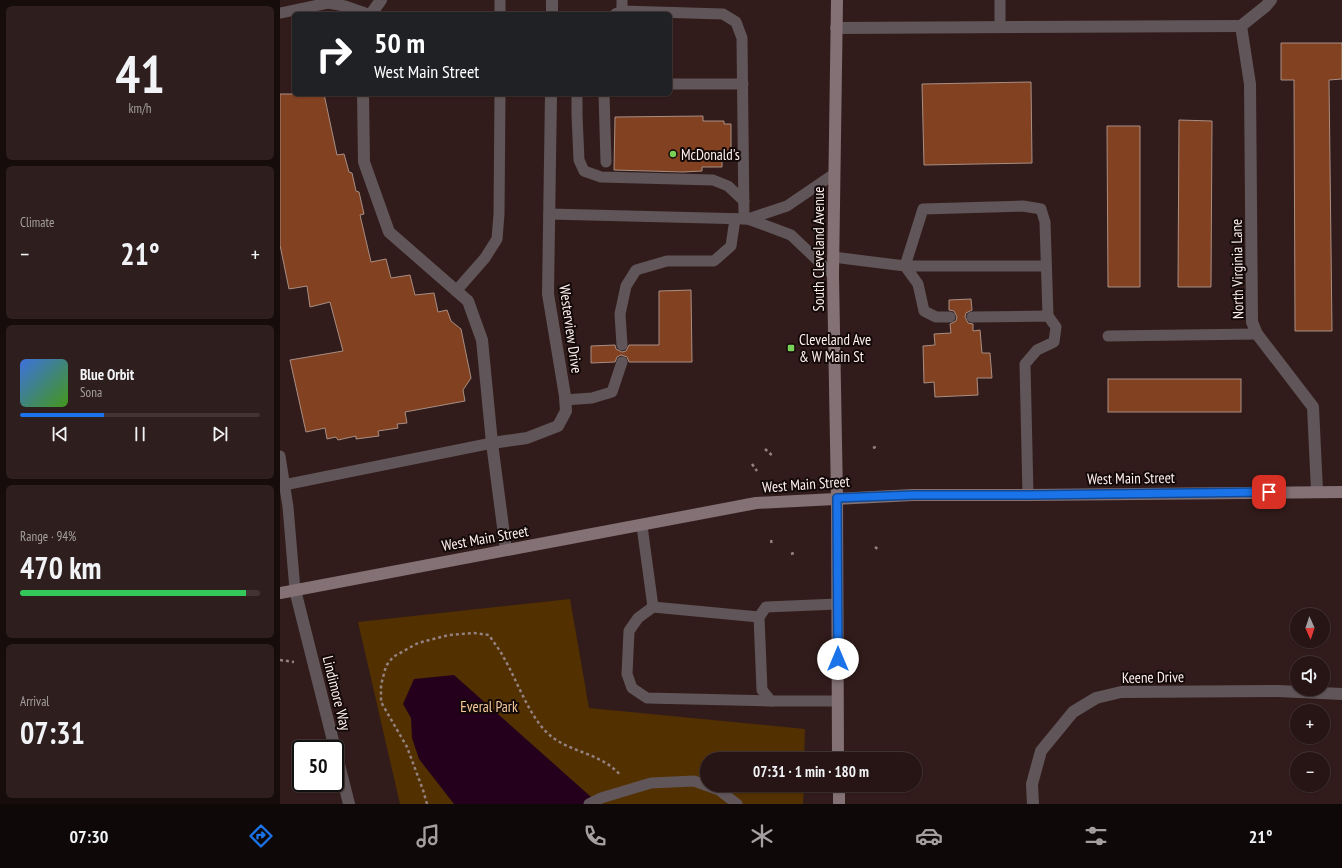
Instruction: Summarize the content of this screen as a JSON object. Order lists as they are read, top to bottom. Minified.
{"streets":{"main road":["South Cleveland Avenue","West Main Street"],"street":["North Virginia Lane","Westerview Drive","Keene Drive","Lindimore Way"]},"crossings":[["South Cleveland Avenue","West Main Street"],["North Virginia Lane","West Main Street"],["West Main Street","Lindimore Way"]],"parks":["Everal Park"],"places":{"other":["McDonald's"],"transit":["Cleveland Ave & W Main St"]},"north":"bottom","page":{"tile":[["41","km/h"],"Climate",["Range · 94%","470 km"],["Arrival","07:31"]],"turn":["50 m","West Main Street"],"heat":["−","21°","+"],"song":["Blue Orbit","Sona"],"map_buttons":["+","−"],"limit":"50","trip":"07:31 · 1 min · 180 m","tabs":["07:30","21°"]}}
